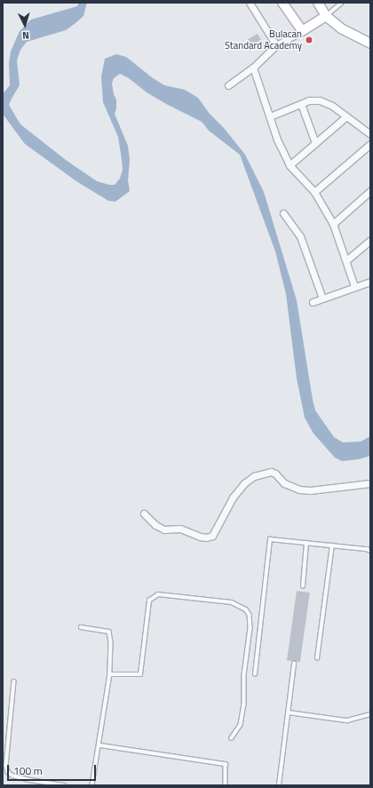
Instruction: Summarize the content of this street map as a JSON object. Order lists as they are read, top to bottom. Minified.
{"places":["Bulacan Standard Academy"],"scale_bar":"100 m","north":"bottom"}
